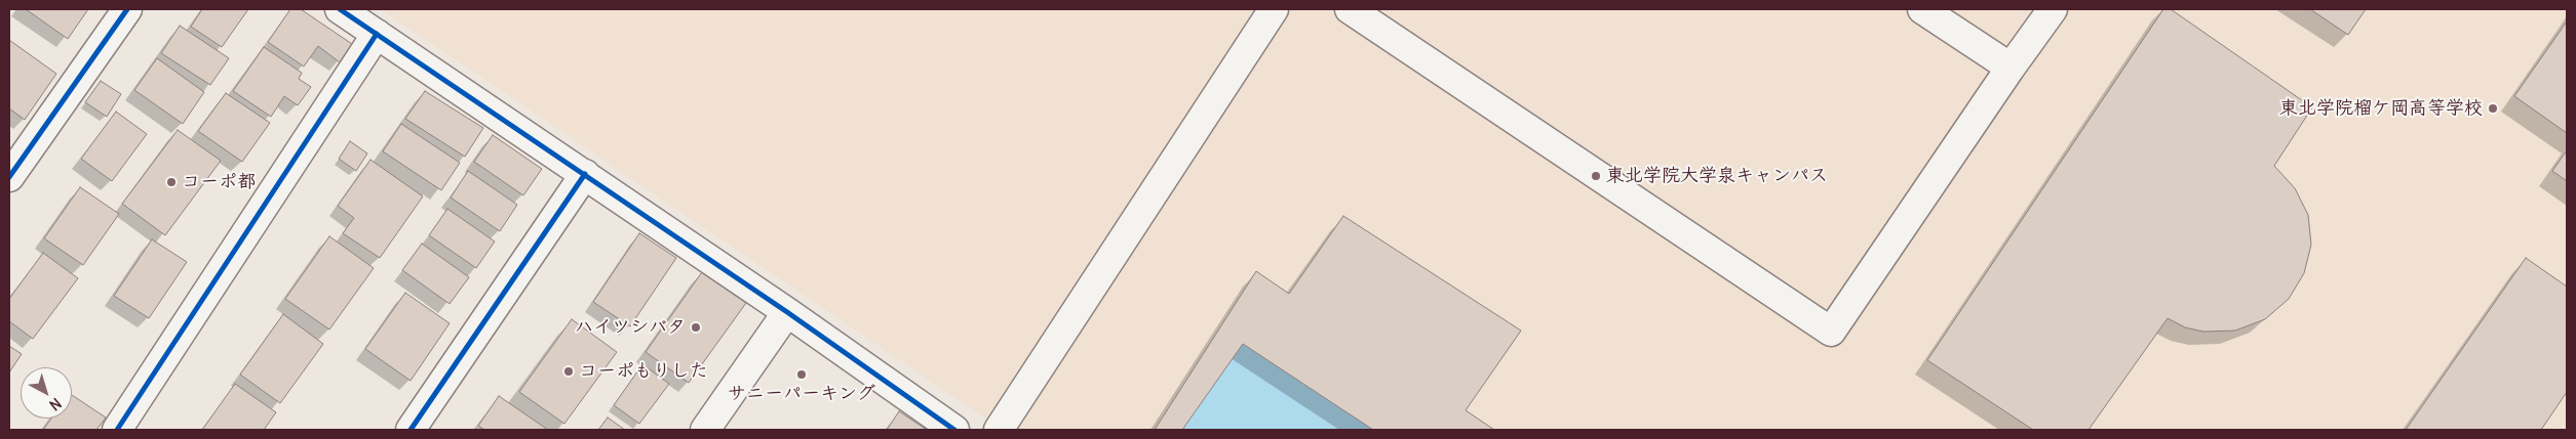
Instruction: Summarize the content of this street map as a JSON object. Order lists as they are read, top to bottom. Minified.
{"places":["東北学院榴ケ岡高等学校","東北学院大学泉キャンパス","コーポ都","ハイツシバタ","コーポもりした","サニーパーキング"],"north":"bottom right"}
